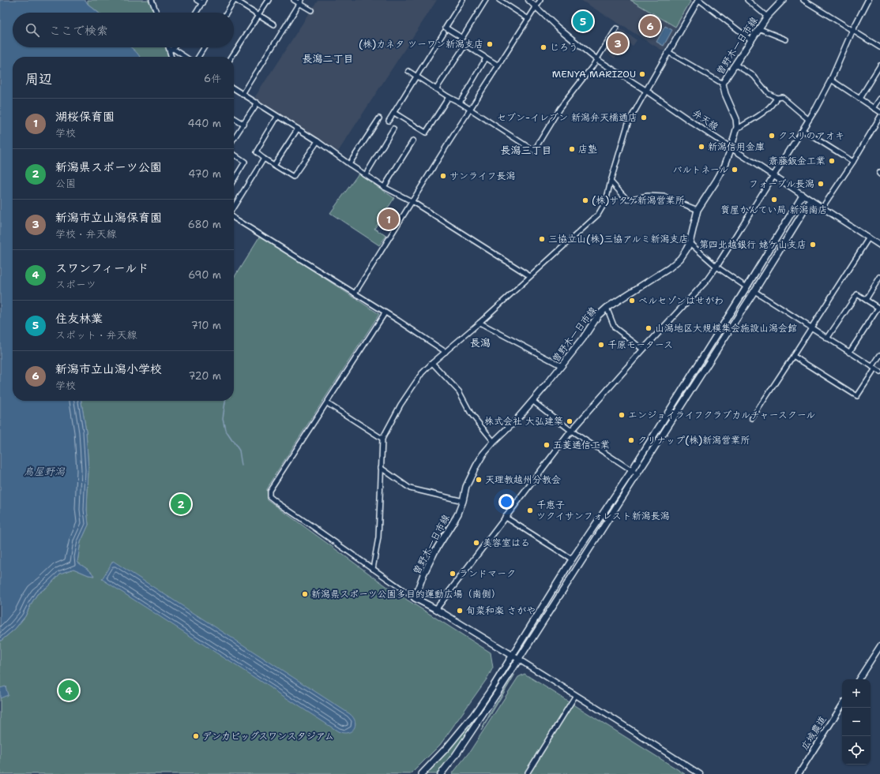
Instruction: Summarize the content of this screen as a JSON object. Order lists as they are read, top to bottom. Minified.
{"streets":{"main road":["曽野木一日市線"],"street":["弁天線","広域農道"]},"crossings":[["曽野木一日市線","弁天線"]],"districts":["長潟二丁目","長潟三丁目","長潟"],"water":["鳥屋野潟"],"places":["(株)カネタ ツーワン新潟支店","じろう","MENYA MARIZOU","セブン-イレブン 新潟弁天橋通店","クスリのアオキ","新潟信用金庫","店塾","斎藤鈑金工業","バルトネール","サンライフ長潟","フォーブル長潟","質屋かんてい局 新潟南店","(株)サタケ新潟営業所","三協立山(株)三協アルミ新潟支店","第四北越銀行 姥ケ山支店","ベルセゾンはせがわ","山潟地区大規模集会施設山潟会館","千原モータース","エンジョイライフクラブカルチャースクール","株式会社 大弘建築","クリナップ(株)新潟営業所","五菱通信工業","天理教越州分教会","千恵子 ツクイサンフォレスト新潟長潟","美容室はる","ランドマーク","新潟県スポーツ公園多目的運動広場（南側）","旬菜和楽 さがや","デンカビッグスワンスタジアム"],"page":{"pins":["5","6","3","1","2","4"],"search":"ここで検索","heading":["周辺","6件"],"list":[{"mark":"1","name":"湖桜保育園","note":"学校","value":"440 m"},{"mark":"2","name":"新潟県スポーツ公園","note":"公園","value":"470 m"},{"mark":"3","name":"新潟市立山潟保育園","note":"学校 · 弁天線","value":"680 m"},{"mark":"4","name":"スワンフィールド","note":"スポーツ","value":"690 m"},{"mark":"5","name":"住友林業","note":"スポット · 弁天線","value":"710 m"},{"mark":"6","name":"新潟市立山潟小学校","note":"学校","value":"720 m"}],"map_buttons":["+","−"]}}
